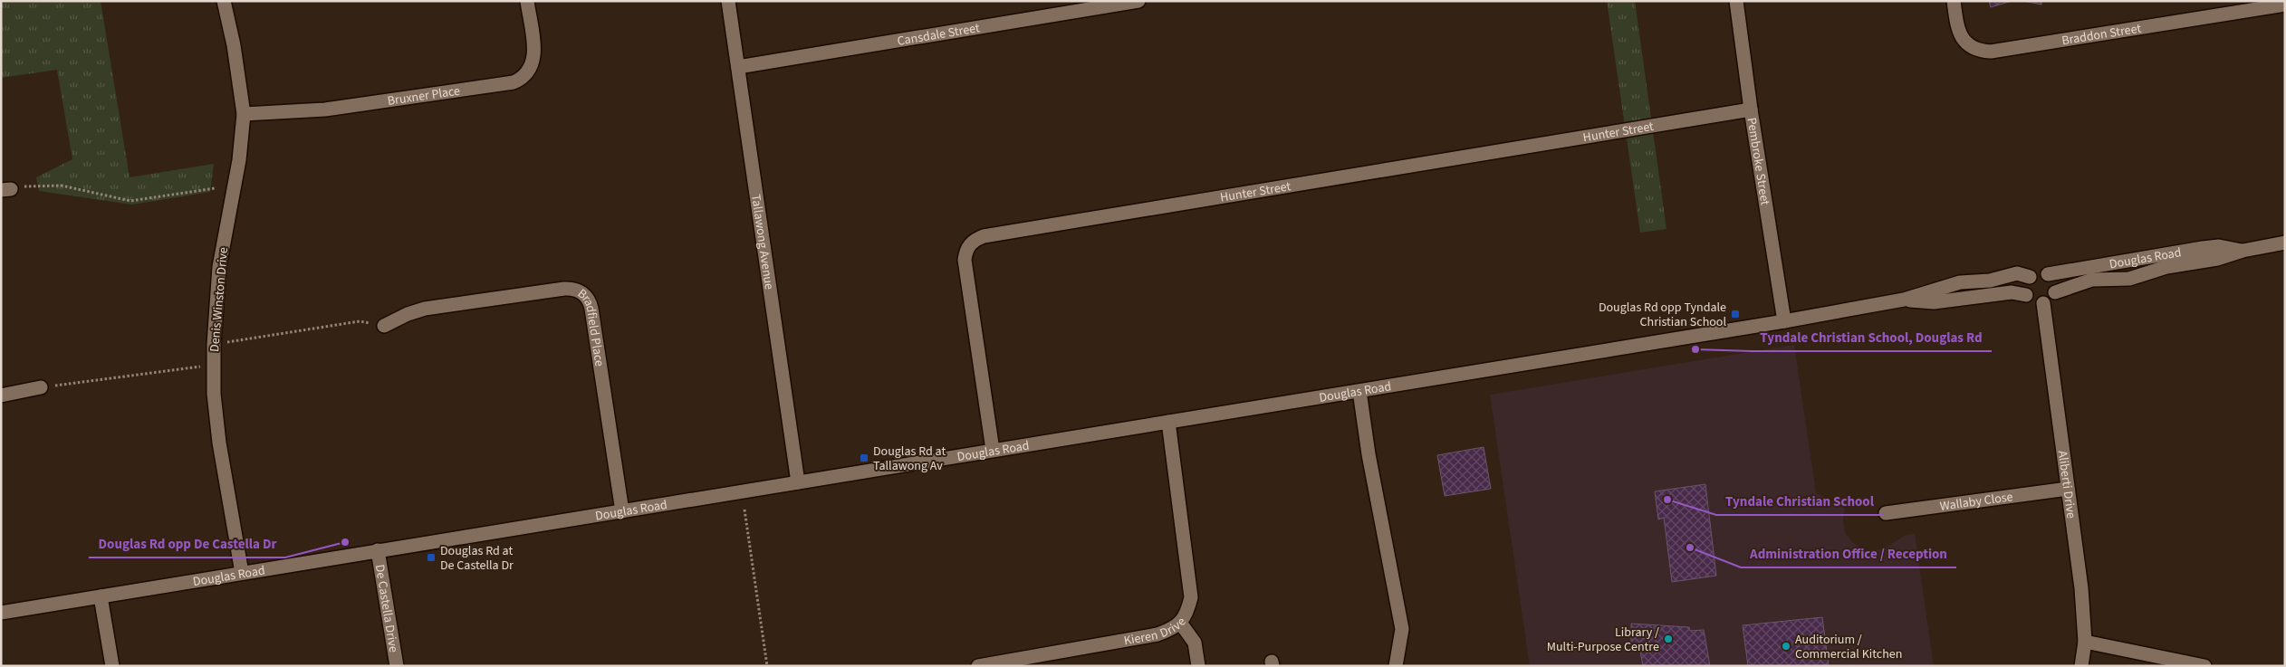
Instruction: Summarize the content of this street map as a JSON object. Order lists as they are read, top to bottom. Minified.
{"streets":{"street":["Cansdale Street","Braddon Street","Bruxner Place","Hunter Street","Pembroke Street","Tallawong Avenue","Douglas Road","Denis Winston Drive","Bradfield Place","Aliberti Drive","Wallaby Close","De Castella Drive","Kieren Drive"]},"crossings":[["Cansdale Street","Tallawong Avenue"],["Bruxner Place","Denis Winston Drive"],["Hunter Street","Pembroke Street"],["Hunter Street","Douglas Road"],["Pembroke Street","Douglas Road"],["Tallawong Avenue","Douglas Road"],["Douglas Road","Denis Winston Drive"],["Douglas Road","Bradfield Place"],["Douglas Road","Aliberti Drive"],["Douglas Road","De Castella Drive"],["Douglas Road","Kieren Drive"],["Aliberti Drive","Wallaby Close"]],"places":{"transit":["Douglas Rd opp Tyndale Christian School","Douglas Rd at Tallawong Av","Douglas Rd at De Castella Dr"],"other":["Tyndale Christian School, Douglas Rd","Tyndale Christian School","Douglas Rd opp De Castella Dr","Administration Office / Reception","Library / Multi-Purpose Centre","Auditorium / Commercial Kitchen"]}}
